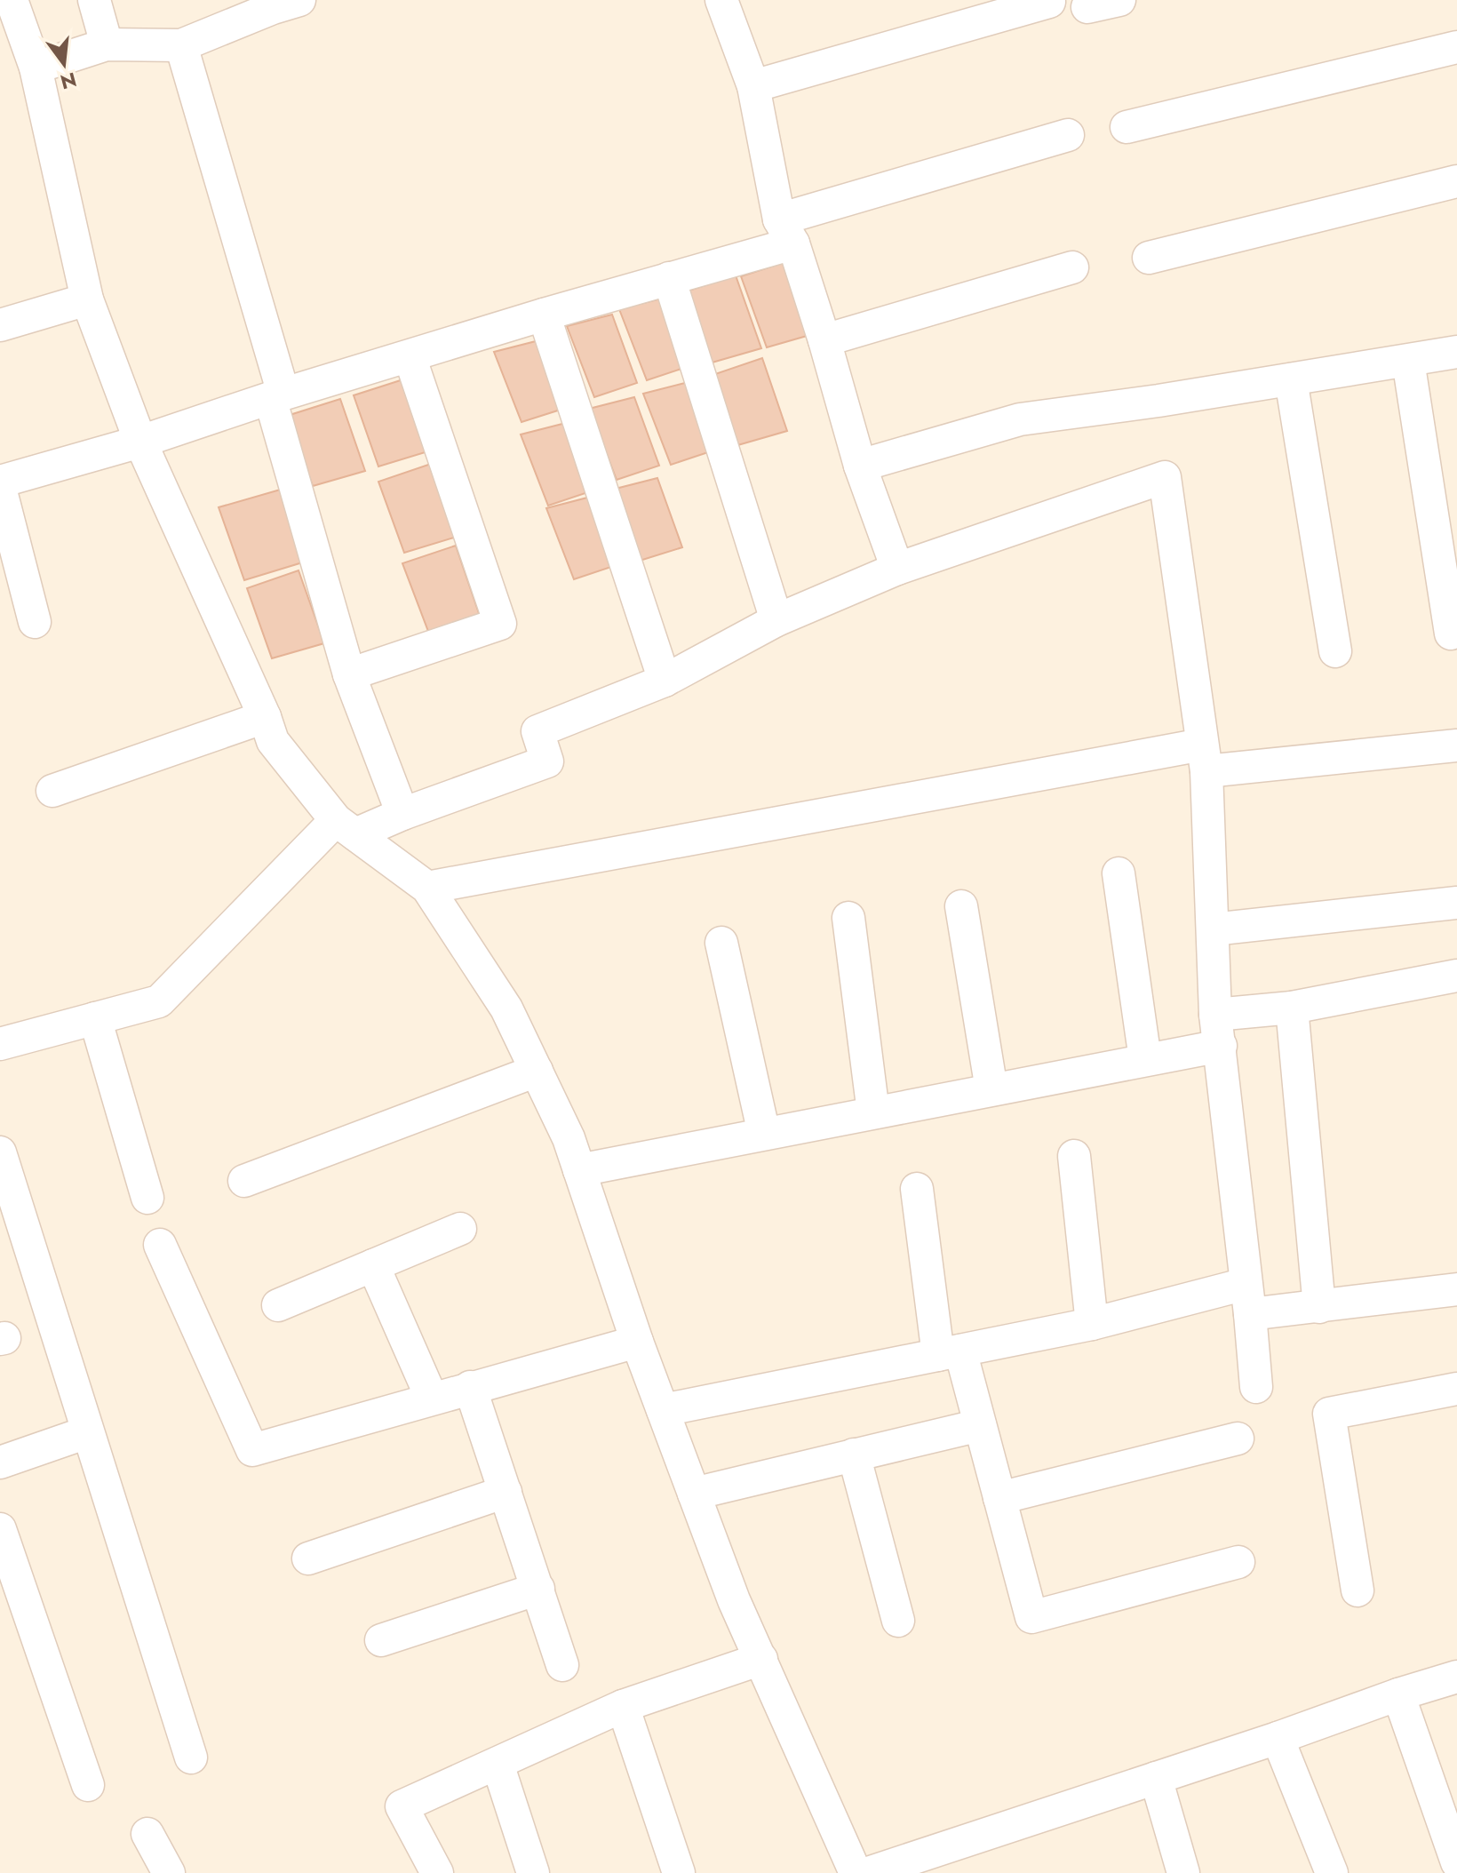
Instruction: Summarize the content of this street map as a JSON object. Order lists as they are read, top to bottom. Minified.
{"north":"bottom"}
